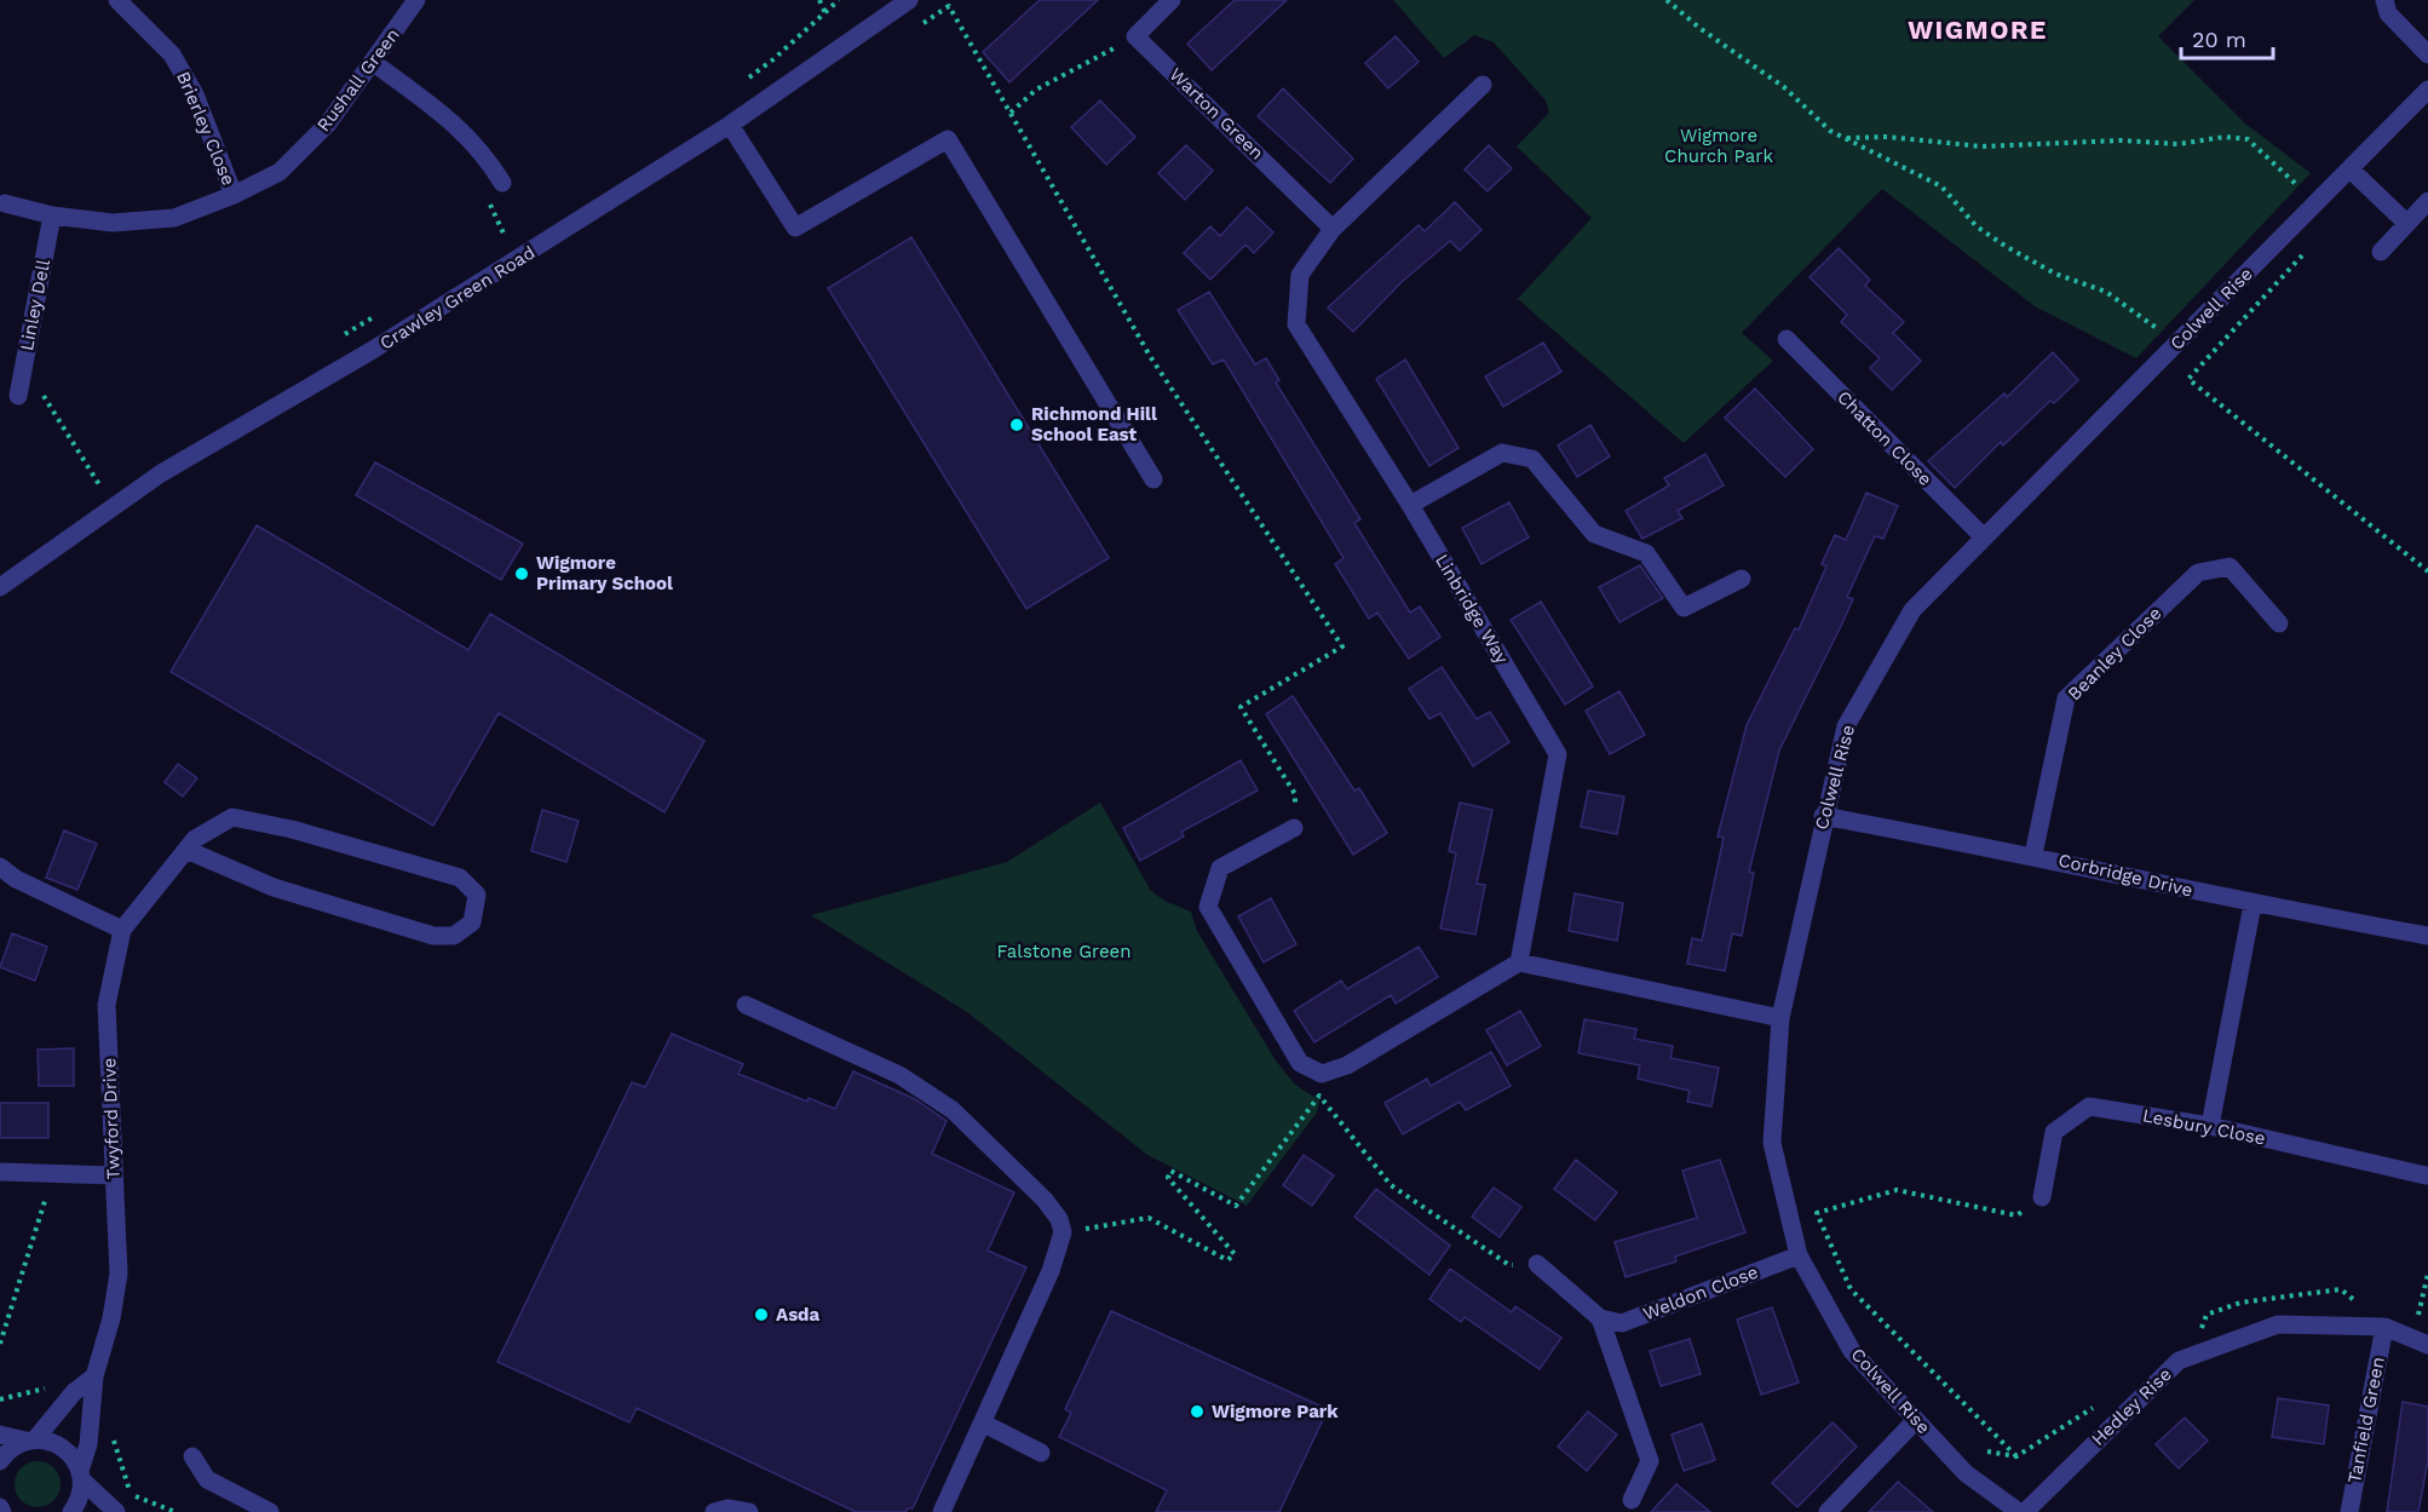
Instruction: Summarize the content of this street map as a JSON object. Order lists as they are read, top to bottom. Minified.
{"streets":{"street":["Rushall Green","Warton Green","Brierley Close","Crawley Green Road","Linley Dell","Colwell Rise","Chatton Close","Linbridge Way","Beanley Close","Corbridge Drive","Twyford Drive","Lesbury Close","Weldon Close","Hedley Rise","Tanfield Green"]},"crossings":[["Rushall Green","Brierley Close"],["Rushall Green","Linley Dell"],["Warton Green","Linbridge Way"],["Colwell Rise","Chatton Close"],["Colwell Rise","Corbridge Drive"],["Colwell Rise","Weldon Close"],["Beanley Close","Corbridge Drive"],["Hedley Rise","Tanfield Green"]],"districts":["WIGMORE"],"parks":["Wigmore Church Park","Falstone Green"],"places":["Richmond Hill School East","Wigmore Primary School","Asda","Wigmore Park"],"scale_bar":"20 m"}
